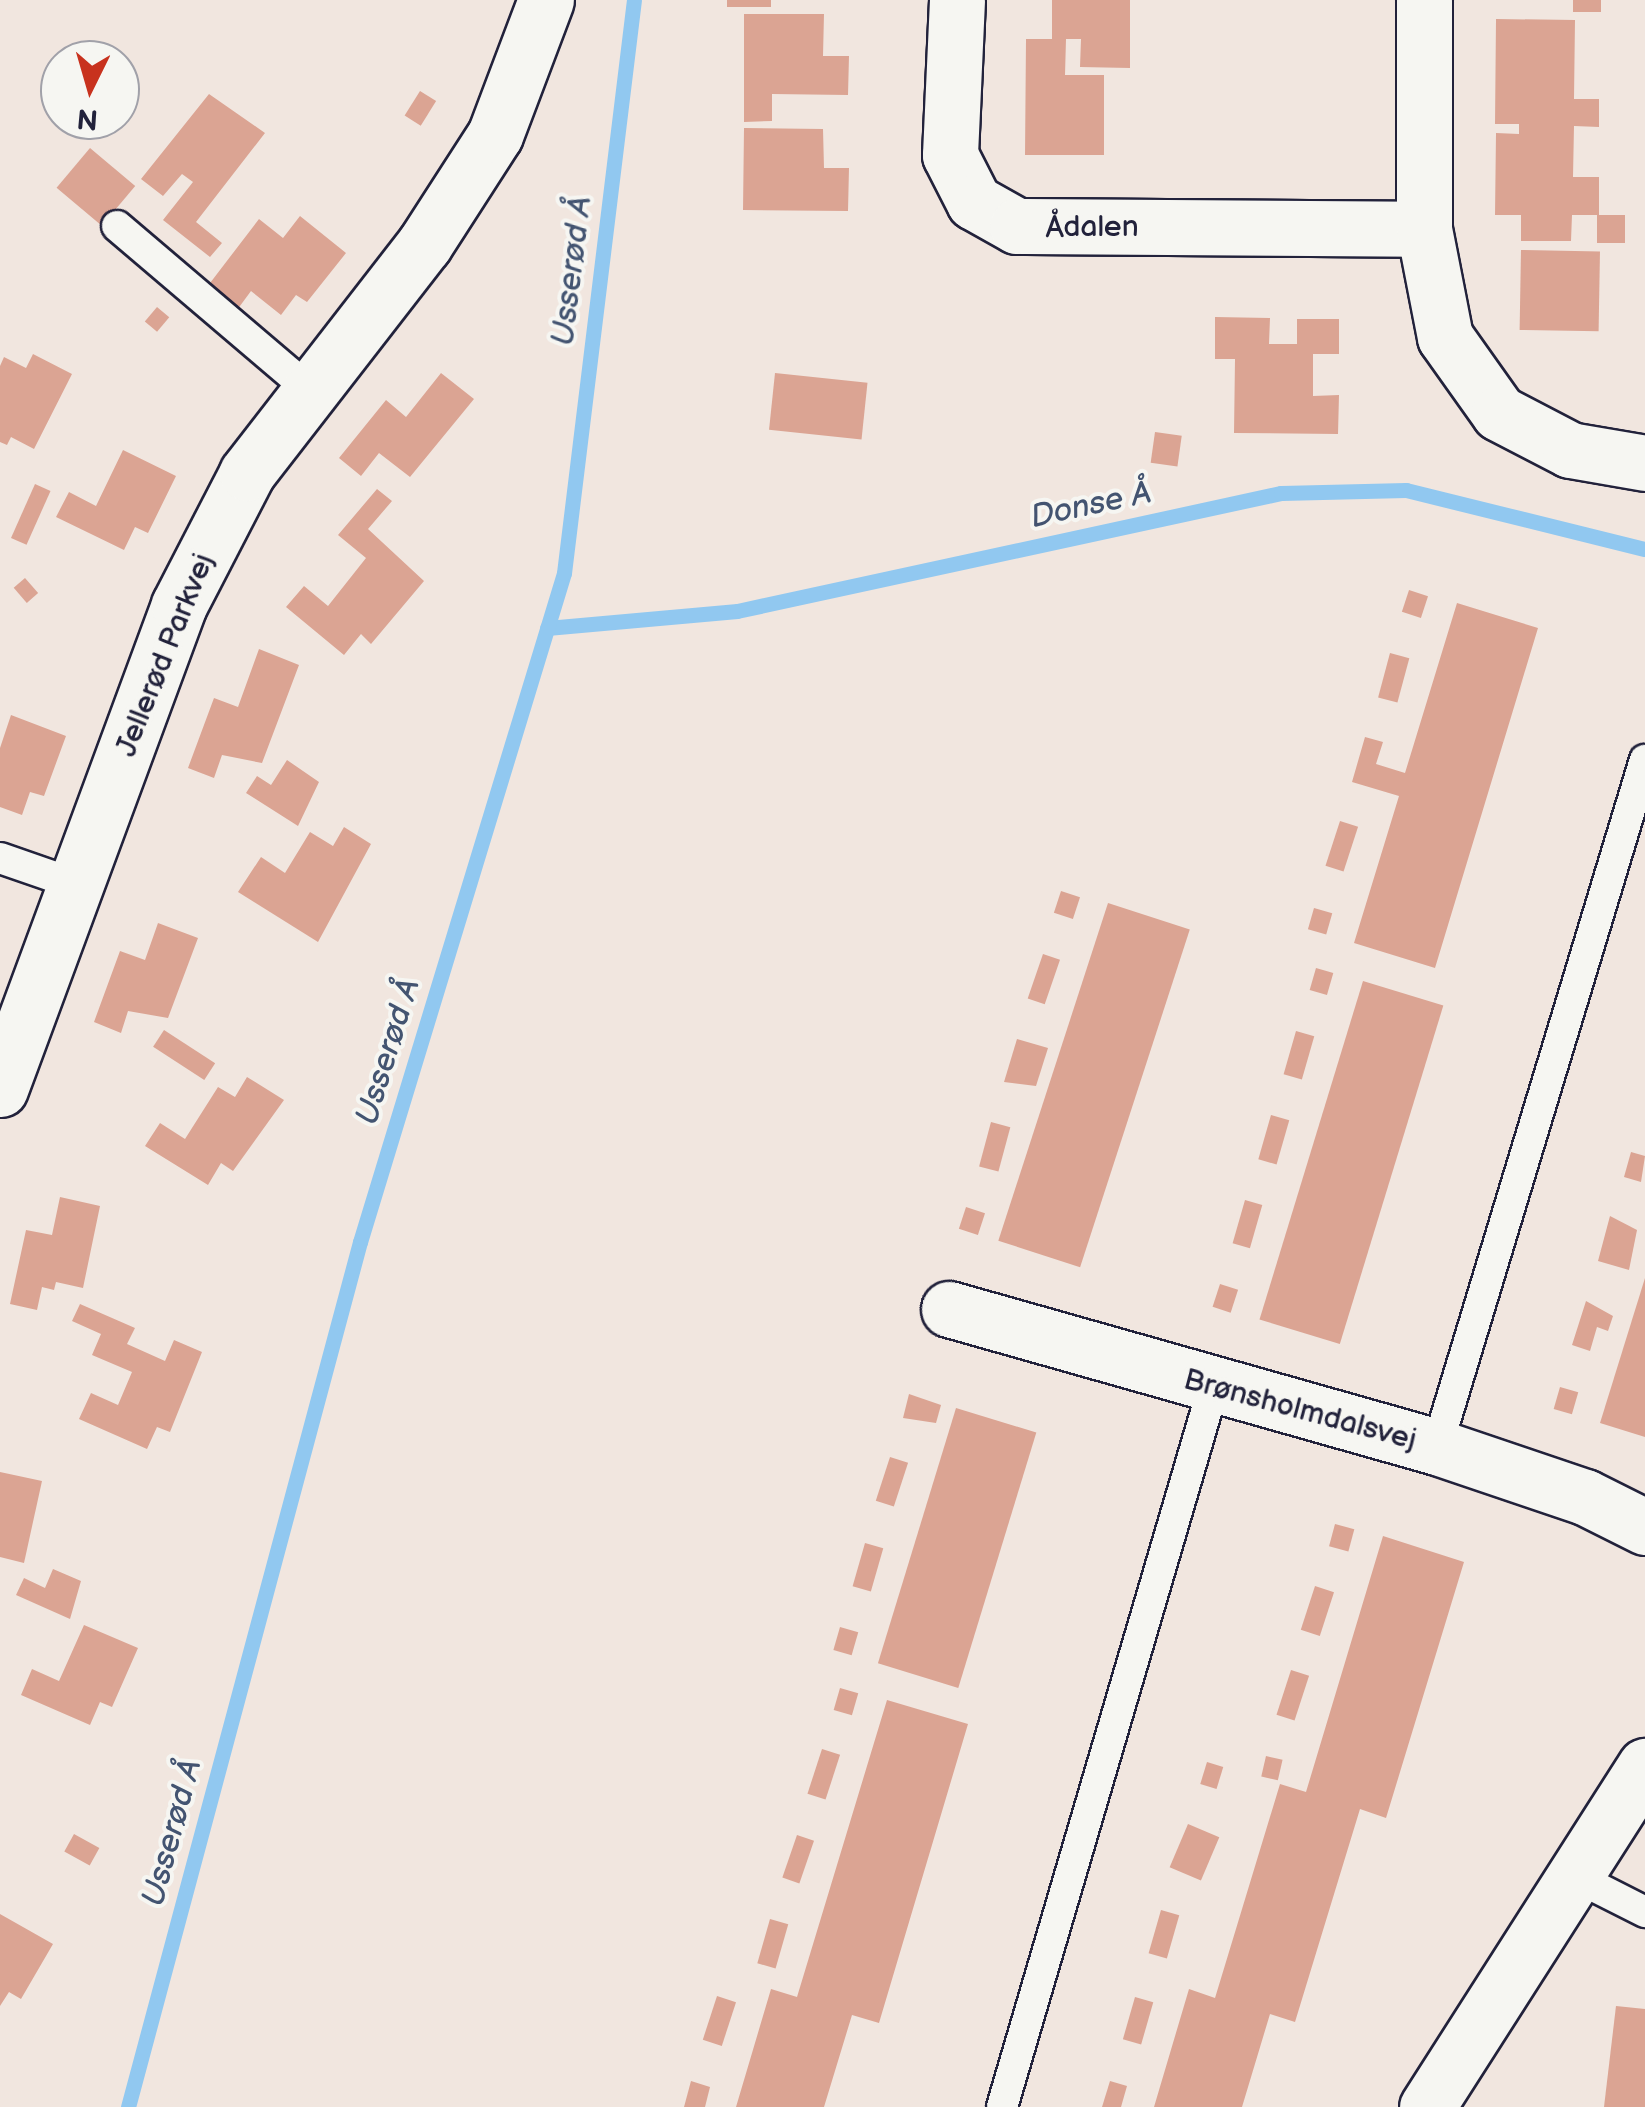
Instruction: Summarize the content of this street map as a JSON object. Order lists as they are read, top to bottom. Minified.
{"streets":{"street":["Ådalen","Jellerød Parkvej","Brønsholmdalsvej"]},"water":["Usserød Å","Donse Å"],"north":"bottom"}
